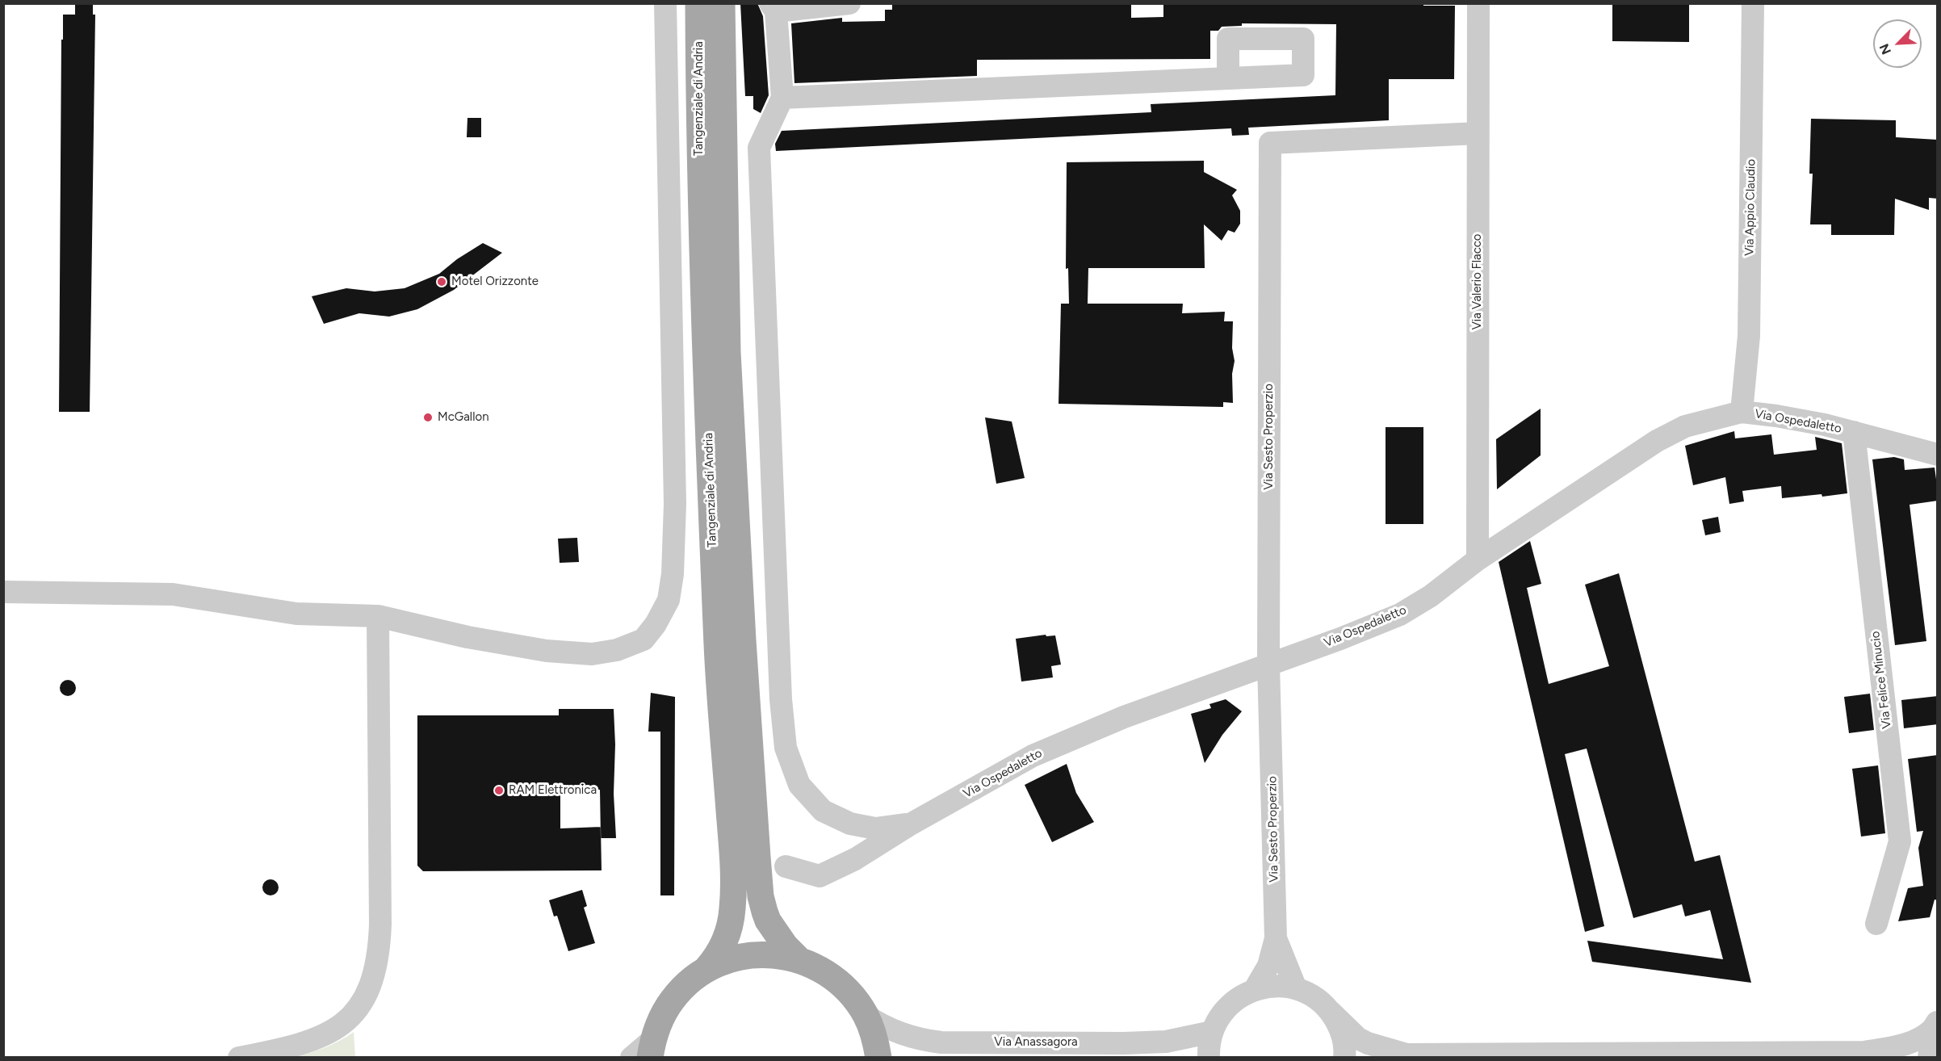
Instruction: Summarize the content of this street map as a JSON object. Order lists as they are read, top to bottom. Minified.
{"streets":{"main road":["Tangenziale di Andria"],"street":["Via Appio Claudio","Via Valerio Flacco","Via Ospedaletto","Via Sesto Properzio","Via Felice Minucio","Via Anassagora"]},"crossings":[["Tangenziale di Andria","Via Anassagora"],["Via Appio Claudio","Via Ospedaletto"],["Via Valerio Flacco","Via Ospedaletto"],["Via Valerio Flacco","Via Sesto Properzio"],["Via Ospedaletto","Via Sesto Properzio"],["Via Ospedaletto","Via Felice Minucio"]],"places":["Motel Orizzonte","McGallon","RAM Elettronica"],"north":"bottom left"}
